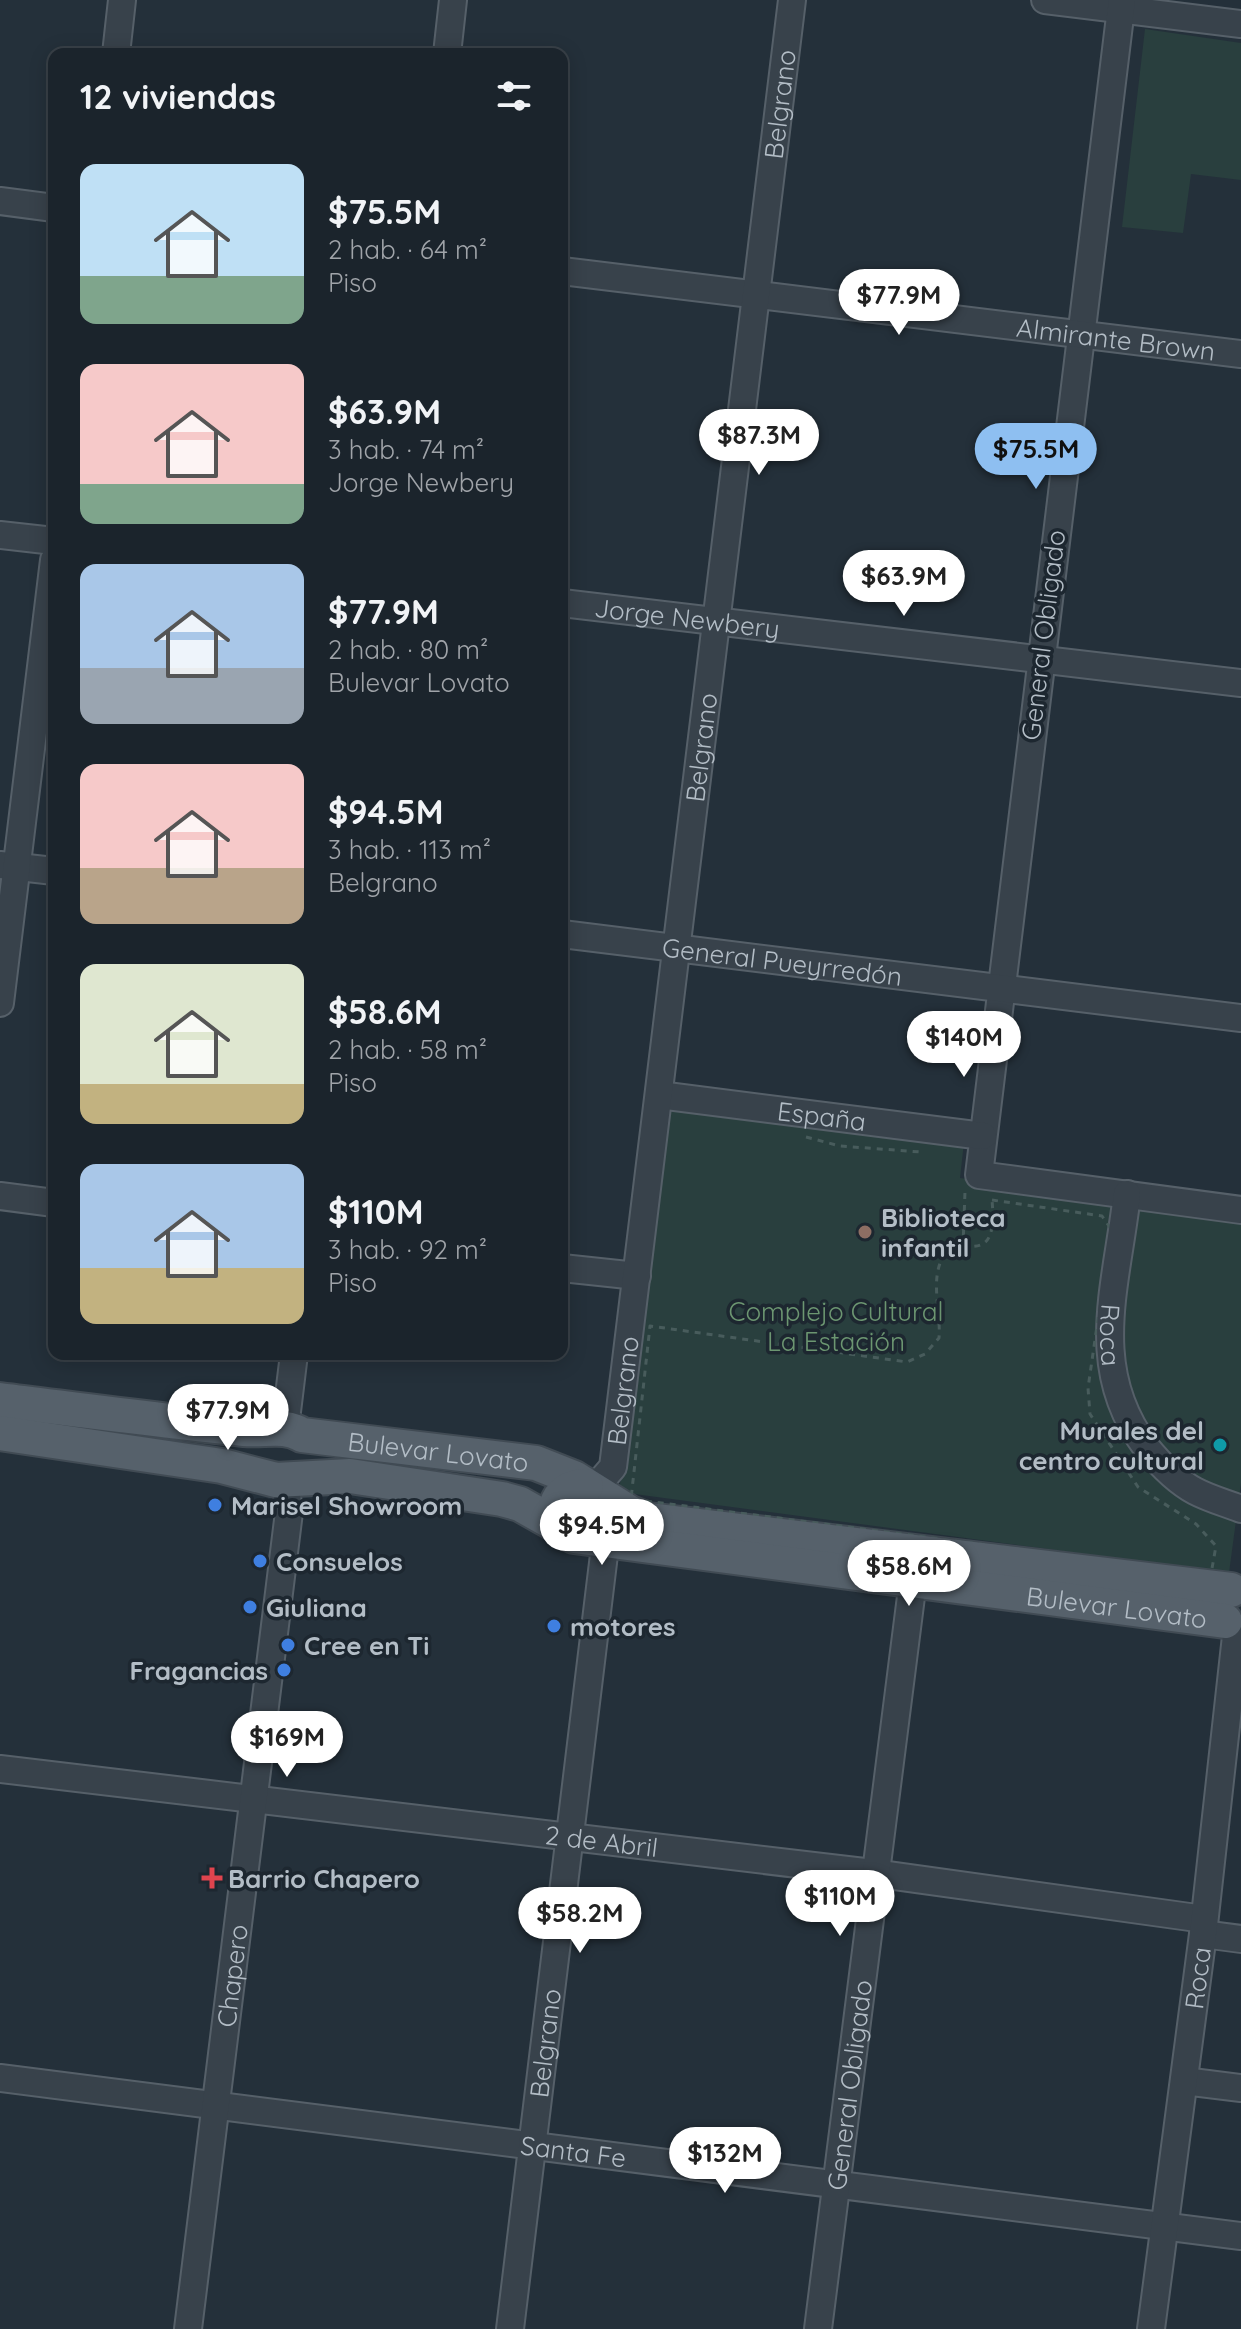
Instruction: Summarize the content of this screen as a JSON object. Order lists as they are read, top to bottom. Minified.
{"streets":{"main road":["Bulevar Lovato"],"street":["Belgrano","Almirante Brown","Jorge Newbery","General Obligado","General Pueyrredón","España","Roca","2 de Abril","Chapero","Santa Fe"]},"crossings":[["Belgrano","Almirante Brown"],["Belgrano","Jorge Newbery"],["Belgrano","General Pueyrredón"],["Belgrano","España"],["Belgrano","Bulevar Lovato"],["Belgrano","2 de Abril"],["Belgrano","Santa Fe"],["Almirante Brown","General Obligado"],["Jorge Newbery","General Obligado"],["General Obligado","General Pueyrredón"],["General Obligado","España"],["General Obligado","Bulevar Lovato"],["General Obligado","2 de Abril"],["General Obligado","Santa Fe"],["Roca","Bulevar Lovato"],["Roca","2 de Abril"],["Roca","Santa Fe"],["Bulevar Lovato","Chapero"],["2 de Abril","Chapero"],["Chapero","Santa Fe"]],"parks":["Complejo Cultural La Estación"],"places":{"other":["Biblioteca infantil","Murales del centro cultural","Marisel Showroom","Consuelos","Giuliana","motores","Cree en Ti","Fragancias"],"health":["Barrio Chapero"]},"page":{"heading":"12 viviendas","list":[{"name":"$75.5M","note":"2 hab. · 64 m² · Piso"},{"name":"$63.9M","note":"3 hab. · 74 m² · Jorge Newbery"},{"name":"$77.9M","note":"2 hab. · 80 m² · Bulevar Lovato"},{"name":"$94.5M","note":"3 hab. · 113 m² · Belgrano"},{"name":"$58.6M","note":"2 hab. · 58 m² · Piso"},{"name":"$110M","note":"3 hab. · 92 m² · Piso"}],"price":["$77.9M","$87.3M","$75.5M","$63.9M","$140M","$77.9M","$94.5M","$58.6M","$169M","$110M","$58.2M","$132M"]}}
